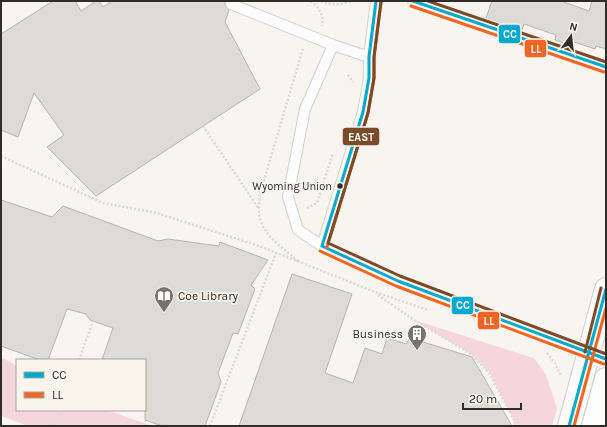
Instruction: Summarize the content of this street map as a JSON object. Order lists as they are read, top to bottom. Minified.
{"places":{"other":["Wyoming Union"],"library":["Coe Library"],"building":["Business"]},"lines":["transit line CC","transit line EAST","transit line LL"],"legend":["CC","LL"],"scale_bar":"20 m","north":"top"}
